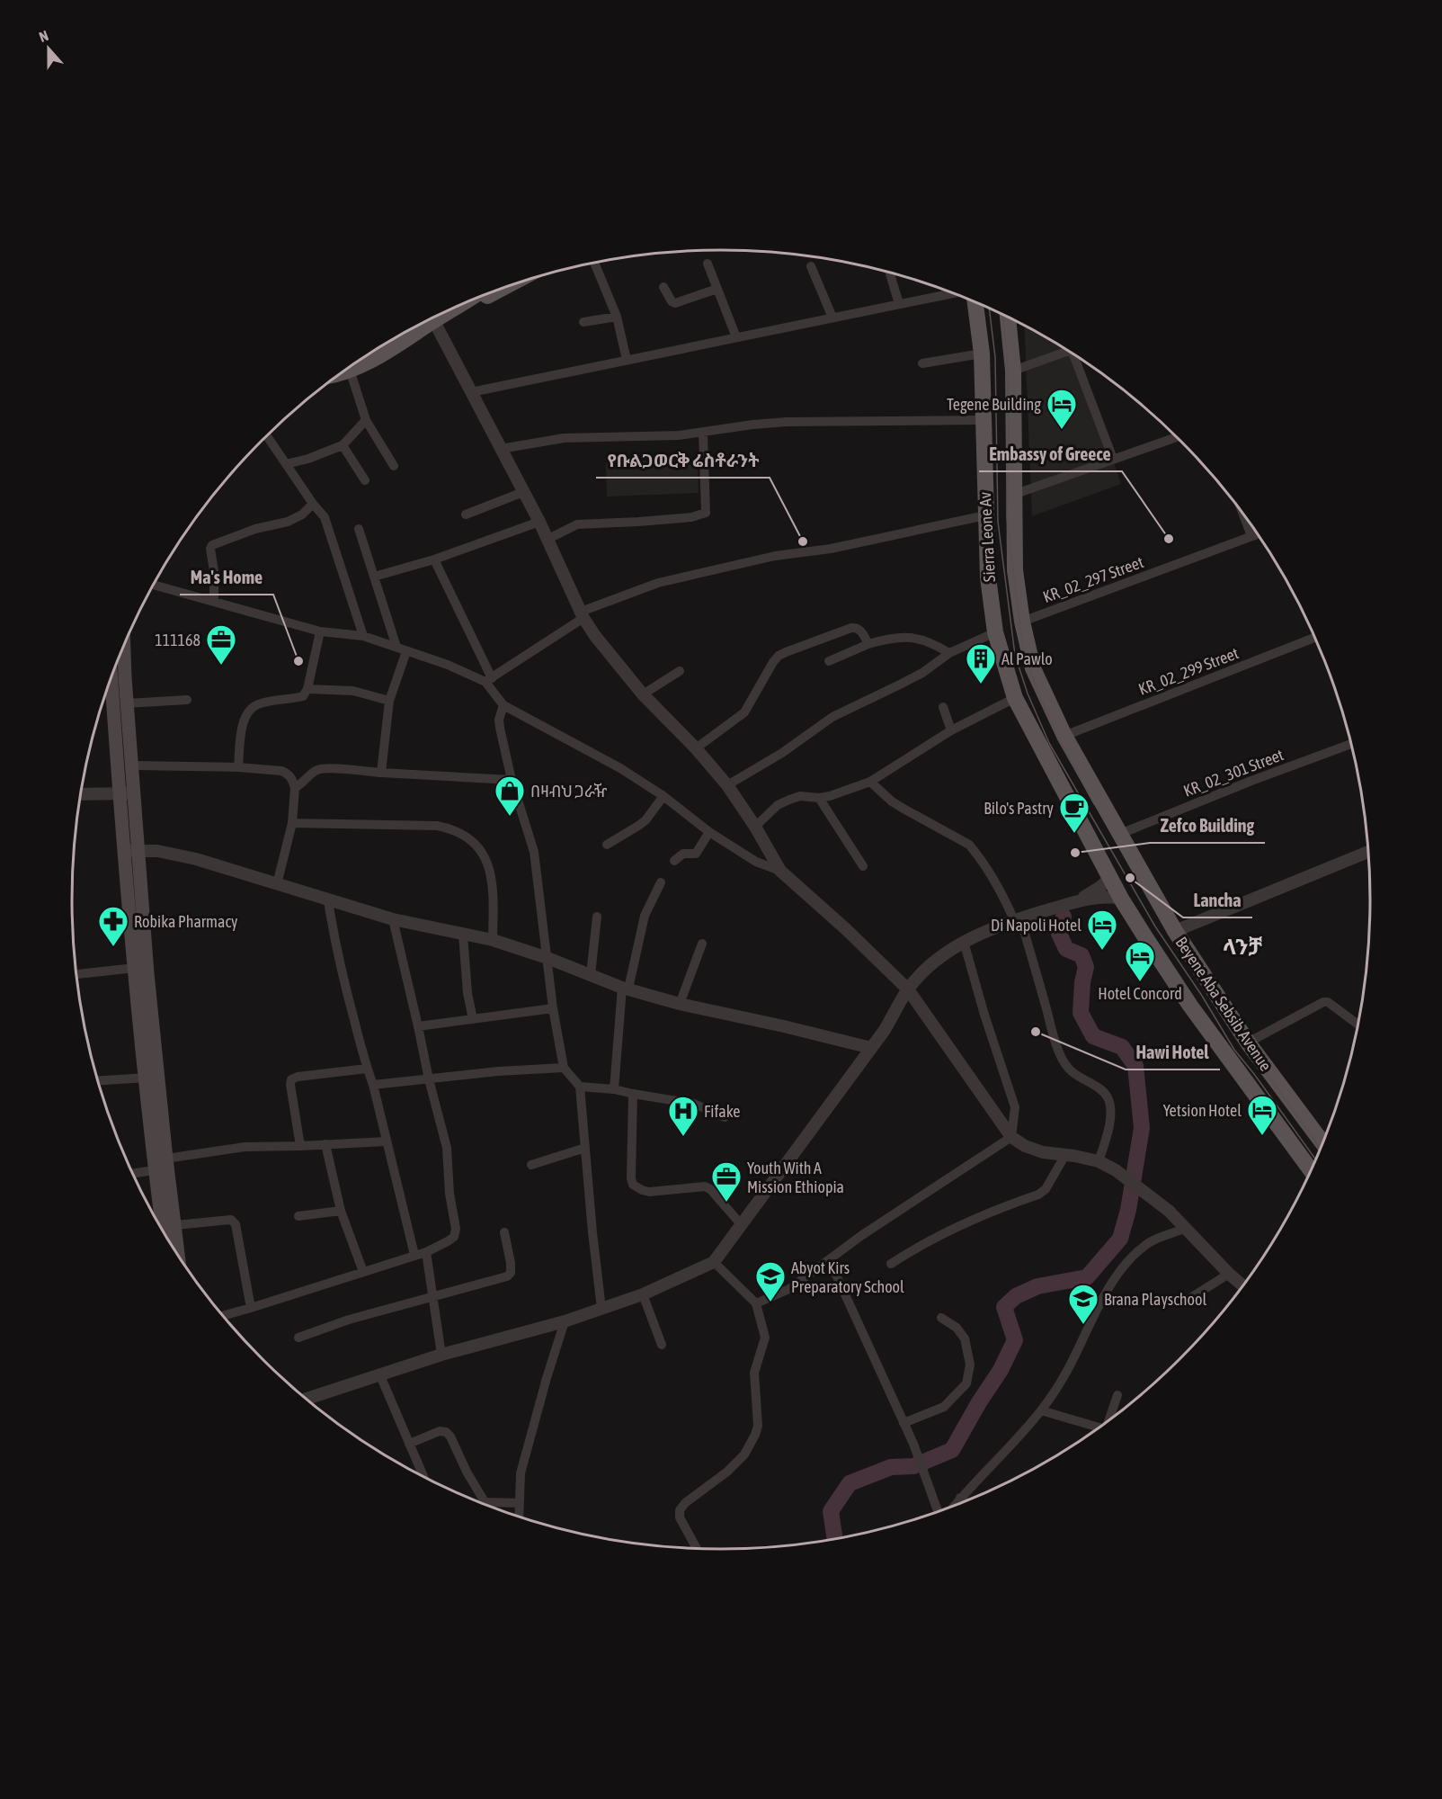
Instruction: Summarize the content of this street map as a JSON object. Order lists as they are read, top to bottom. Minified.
{"streets":{"main road":["Sierra Leone Av","Beyene Aba Sebsib Avenue"],"street":["KR_02_297 Street","KR_02_299 Street","KR_02_301 Street"]},"crossings":[["Sierra Leone Av","KR_02_297 Street"],["Sierra Leone Av","KR_02_299 Street"],["Sierra Leone Av","Beyene Aba Sebsib Avenue"],["KR_02_299 Street","Beyene Aba Sebsib Avenue"],["KR_02_301 Street","Beyene Aba Sebsib Avenue"]],"districts":["ላንቻ"],"places":{"hotel":["Tegene Building","Di Napoli Hotel","Hotel Concord","Yetsion Hotel"],"other":["Embassy of Greece","የቡልጋወርቅ ሬስቶራንት","Ma's Home","Zefco Building","Lancha","Hawi Hotel"],"office":["111168","Youth With A Mission Ethiopia"],"building":["Al Pawlo"],"shop":["በዛብህ ጋራዥ"],"cafe":["Bilo's Pastry"],"pharmacy":["Robika Pharmacy"],"hospital":["Fifake"],"school or university":["Abyot Kirs Preparatory School","Brana Playschool"]},"north":"top"}
